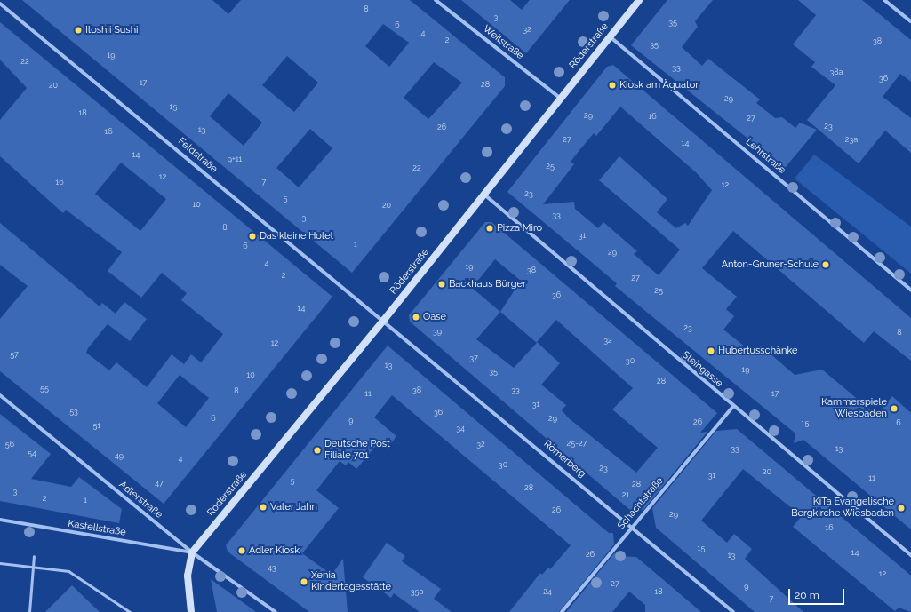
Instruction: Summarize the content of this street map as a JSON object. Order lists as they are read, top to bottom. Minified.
{"streets":{"street":["Weilstraße","Röderstraße","Feldstraße","Lehrstraße","Steingasse","Römerberg","Adlerstraße","Schachtstraße","Kastellstraße"]},"crossings":[["Weilstraße","Röderstraße"],["Röderstraße","Feldstraße"],["Röderstraße","Lehrstraße"],["Röderstraße","Steingasse"],["Röderstraße","Römerberg"],["Röderstraße","Adlerstraße"],["Röderstraße","Kastellstraße"],["Feldstraße","Römerberg"],["Steingasse","Schachtstraße"],["Römerberg","Schachtstraße"],["Adlerstraße","Kastellstraße"]],"places":["Itoshii Sushi","Kiosk am Äquator","Pizza Miro","Das kleine Hotel","Anton-Gruner-Schule","Backhaus Bürger","Oase","Hubertusschänke","Kammerspiele Wiesbaden","Deutsche Post Filiale 701","Vater Jahn","KiTa Evangelische Bergkirche Wiesbaden","Adler Kiosk","Xenia Kindertagesstätte"],"house_numbers":["8","3","35","6","32","4","2","38","35","19","22","33","38a","36","17","28","20","29","15","18","29","16","27","23","26","13","16","27","23a","14","14","9+11","25","22","12","16","7","12","23","5","10","20","33","3","8","31","1","6","29","4","19","38","2","27","25","36","14","23","39","8","32","12","57","37","30","13","19","35","10","28","55","38","33","8","11","17","31","53","36","6","29","9","26","15","6","51","34","25-27","56","32","33","13","54","49","4","30","23","20","31","11","5","47","28","28","3","21","2","1","26","29","16","15","14","26","13","43","12","27","9","35a","24","18","7"],"scale_bar":"20 m"}
